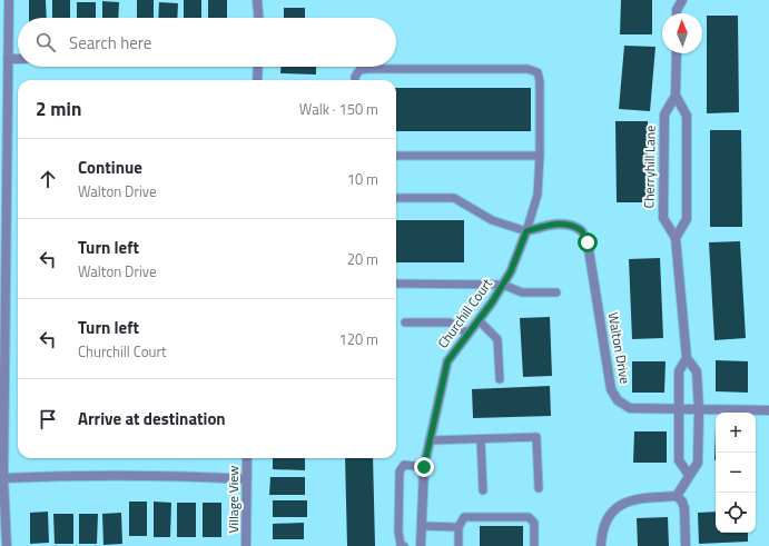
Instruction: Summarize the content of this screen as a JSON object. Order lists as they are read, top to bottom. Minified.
{"streets":{"street":["Cherryhill Lane","Churchill Court","Walton Drive","Village View"]},"crossings":[["Cherryhill Lane","Walton Drive"],["Churchill Court","Walton Drive"]],"north":"top","page":{"search":"Search here","heading":["2 min","Walk · 150 m"],"list":[["Continue","Walton Drive","10 m"],["Turn left","Walton Drive","20 m"],["Turn left","Churchill Court","120 m"],"Arrive at destination"],"map_buttons":["+","−"]}}
